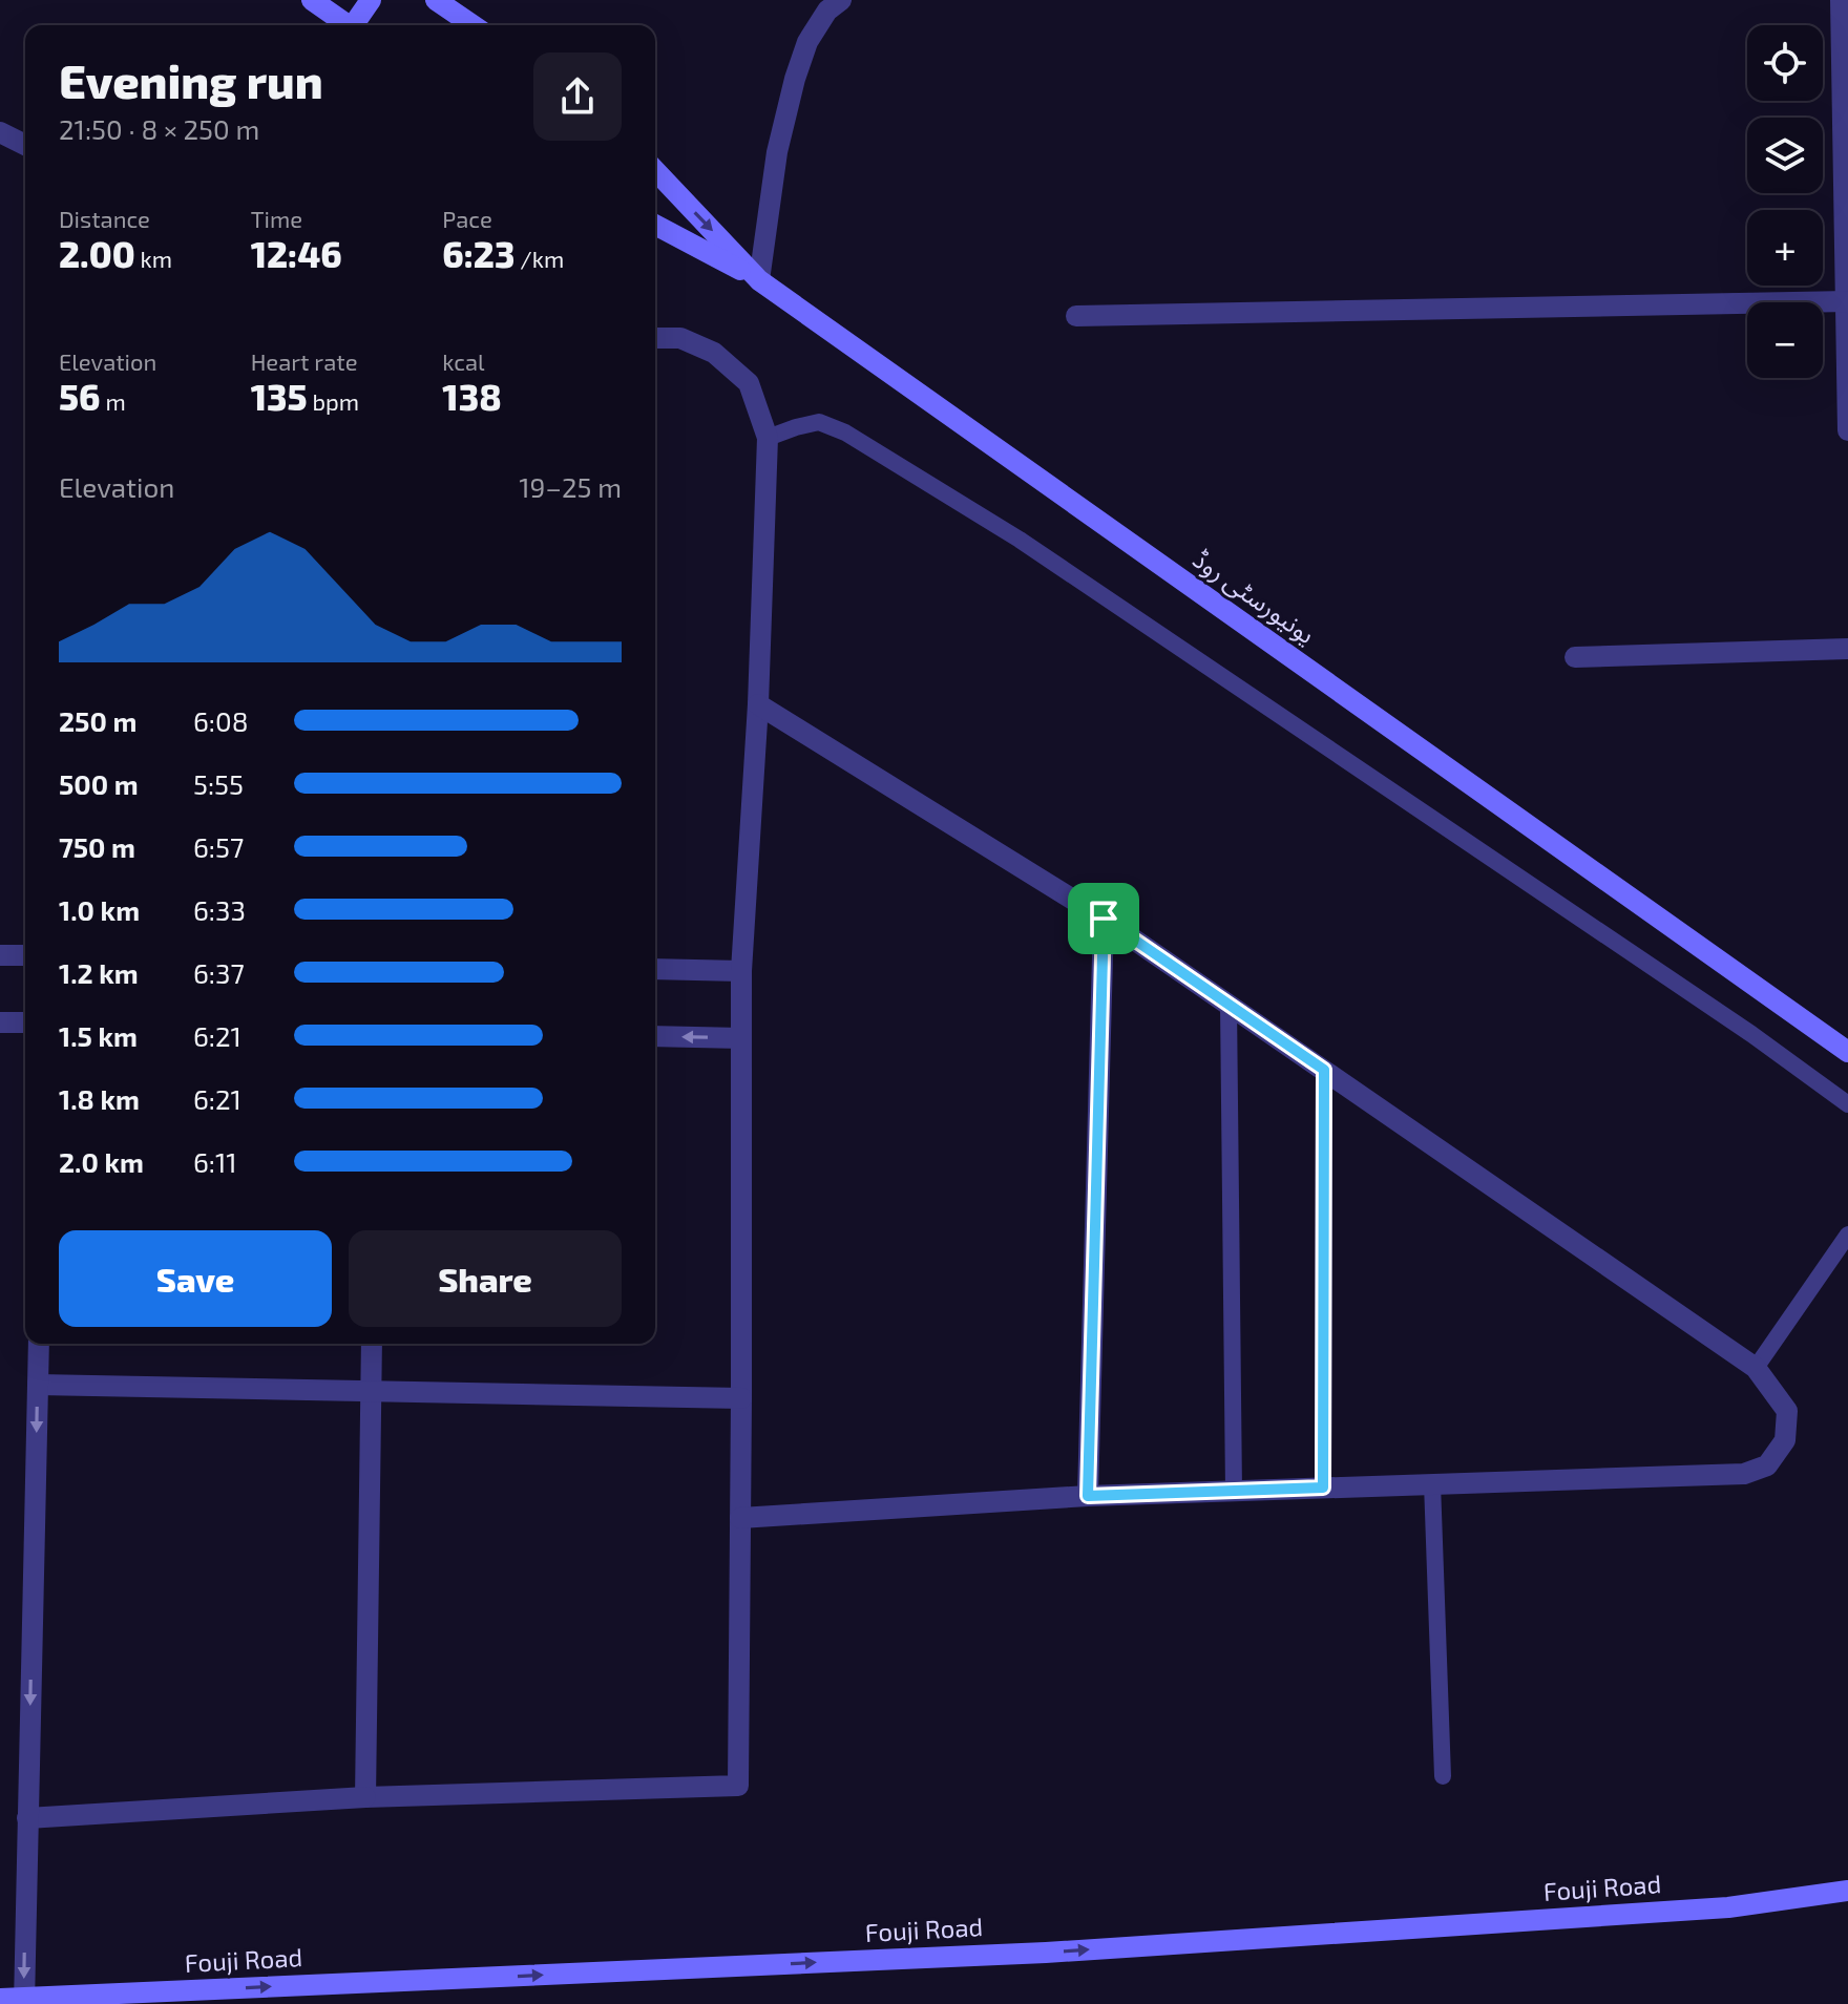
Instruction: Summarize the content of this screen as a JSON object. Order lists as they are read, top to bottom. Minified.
{"streets":{"main road":["یونیورسٹی روڈ","Fouji Road"]},"one_way":["Fouji Road"],"page":{"map_buttons":["+","−"],"heading":["Evening run","21:50 · 8 × 250 m"],"stats":[["Distance","2.00 km"],["Time","12:46"],["Pace","6:23 /km"],["Elevation","56 m"],["Heart rate","135 bpm"],["kcal","138"]],"chart":["Elevation","19–25 m"],"list":[{"name":"250 m","note":"6:08"},{"name":"500 m","note":"5:55"},{"name":"750 m","note":"6:57"},{"name":"1.0 km","note":"6:33"},{"name":"1.2 km","note":"6:37"},{"name":"1.5 km","note":"6:21"},{"name":"1.8 km","note":"6:21"},{"name":"2.0 km","note":"6:11"}],"buttons":["Save","Share"]}}
